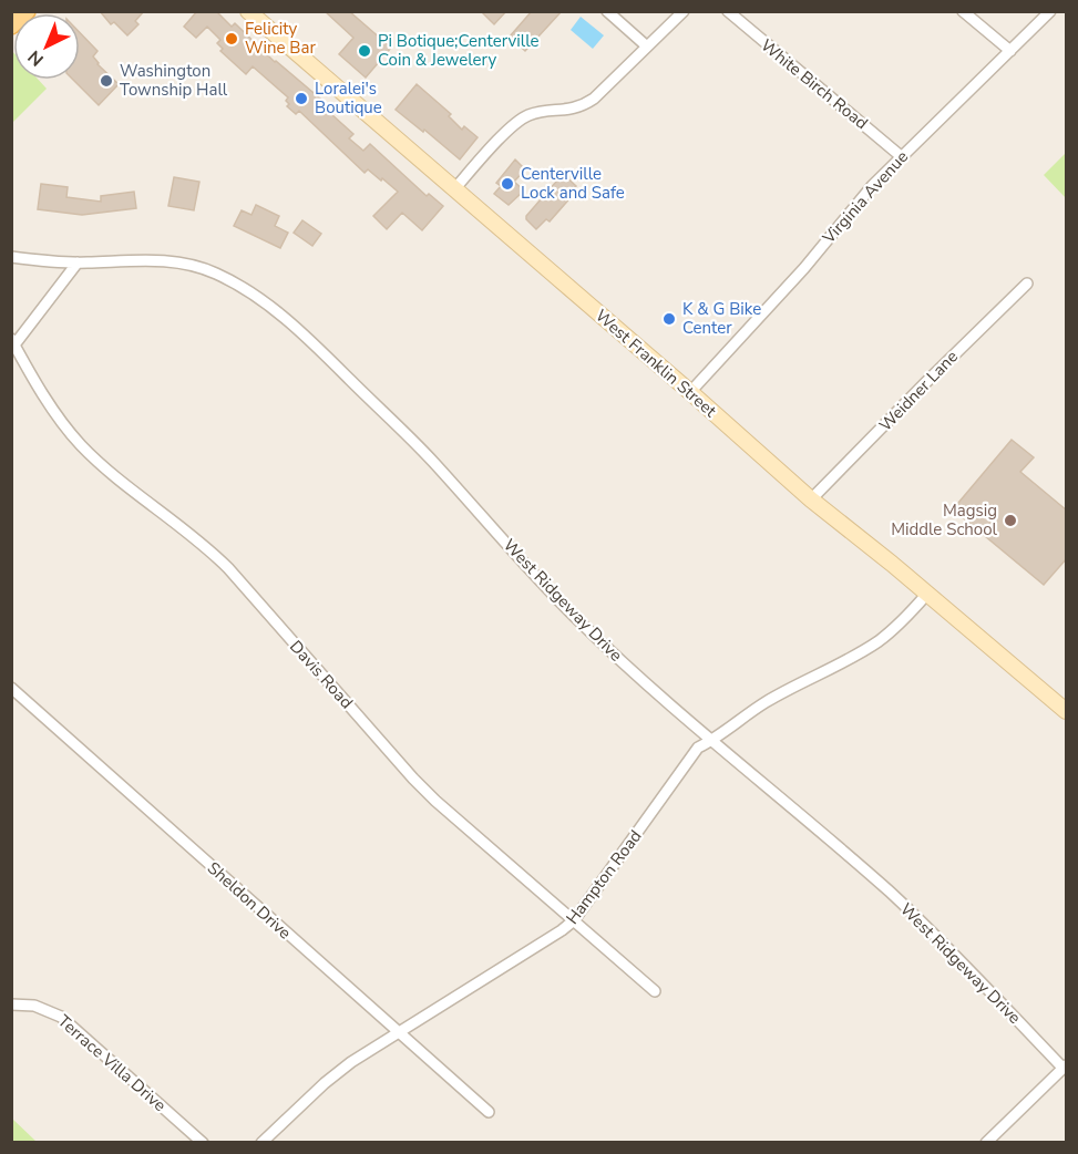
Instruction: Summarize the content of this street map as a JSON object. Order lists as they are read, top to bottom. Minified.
{"streets":{"main road":["West Franklin Street"],"street":["White Birch Road","Virginia Avenue","Weidner Lane","West Ridgeway Drive","Davis Road","Hampton Road","Sheldon Drive","Terrace Villa Drive"]},"crossings":[["White Birch Road","Virginia Avenue"],["Virginia Avenue","West Franklin Street"],["West Franklin Street","Weidner Lane"],["West Franklin Street","Hampton Road"],["West Ridgeway Drive","Hampton Road"],["Davis Road","Hampton Road"],["Hampton Road","Sheldon Drive"]],"places":["Felicity Wine Bar","Pi Botique;Centerville Coin & Jewelery","Washington Township Hall","Loralei's Boutique","Centerville Lock and Safe","K & G Bike Center","Magsig Middle School"],"north":"bottom left"}
